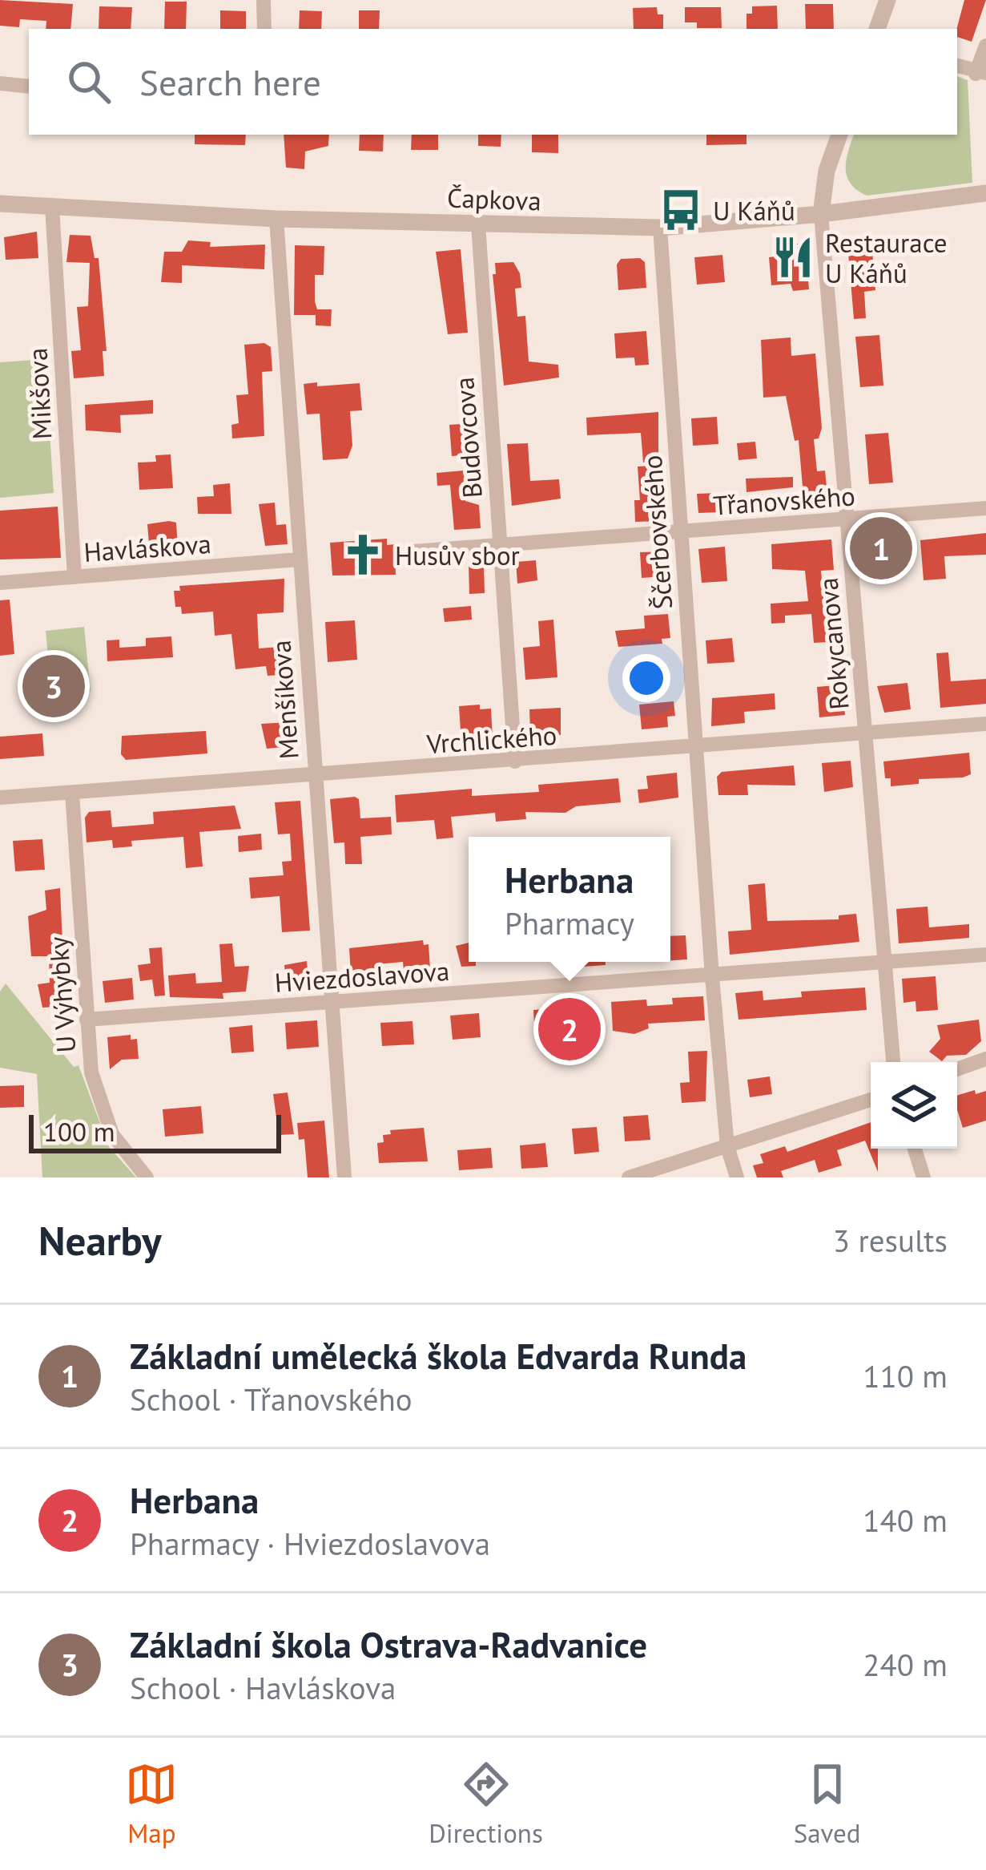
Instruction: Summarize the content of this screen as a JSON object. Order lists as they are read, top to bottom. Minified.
{"streets":{"street":["Čapkova","Mikšova","Budovcova","Třanovského","Ščerbovského","Havláskova","Rokycanova","Menšíkova","Vrchlického","Hviezdoslavova","U Výhybky"]},"crossings":[["Čapkova","Mikšova"],["Čapkova","Budovcova"],["Čapkova","Ščerbovského"],["Čapkova","Rokycanova"],["Čapkova","Menšíkova"],["Mikšova","Havláskova"],["Budovcova","Třanovského"],["Budovcova","Vrchlického"],["Třanovského","Ščerbovského"],["Třanovského","Rokycanova"],["Ščerbovského","Vrchlického"],["Ščerbovského","Hviezdoslavova"],["Havláskova","Menšíkova"],["Rokycanova","Vrchlického"],["Rokycanova","Hviezdoslavova"],["Menšíkova","Vrchlického"],["Menšíkova","Hviezdoslavova"],["Vrchlického","U Výhybky"],["Hviezdoslavova","U Výhybky"]],"places":{"bus stop":["U Káňů"],"restaurant":["Restaurace U Káňů"],"church":["Husův sbor"]},"scale_bar":"100 m","page":{"search":"Search here","pins":["1","3","2"],"popup":["Herbana","Pharmacy"],"scale":"100 m","heading":["Nearby","3 results"],"list":[{"mark":"1","name":"Základní umělecká škola Edvarda Runda","note":"School · Třanovského","value":"110 m"},{"mark":"2","name":"Herbana","note":"Pharmacy · Hviezdoslavova","value":"140 m"},{"mark":"3","name":"Základní škola Ostrava-Radvanice","note":"School · Havláskova","value":"240 m"}],"nav":["Map","Directions","Saved"]}}
